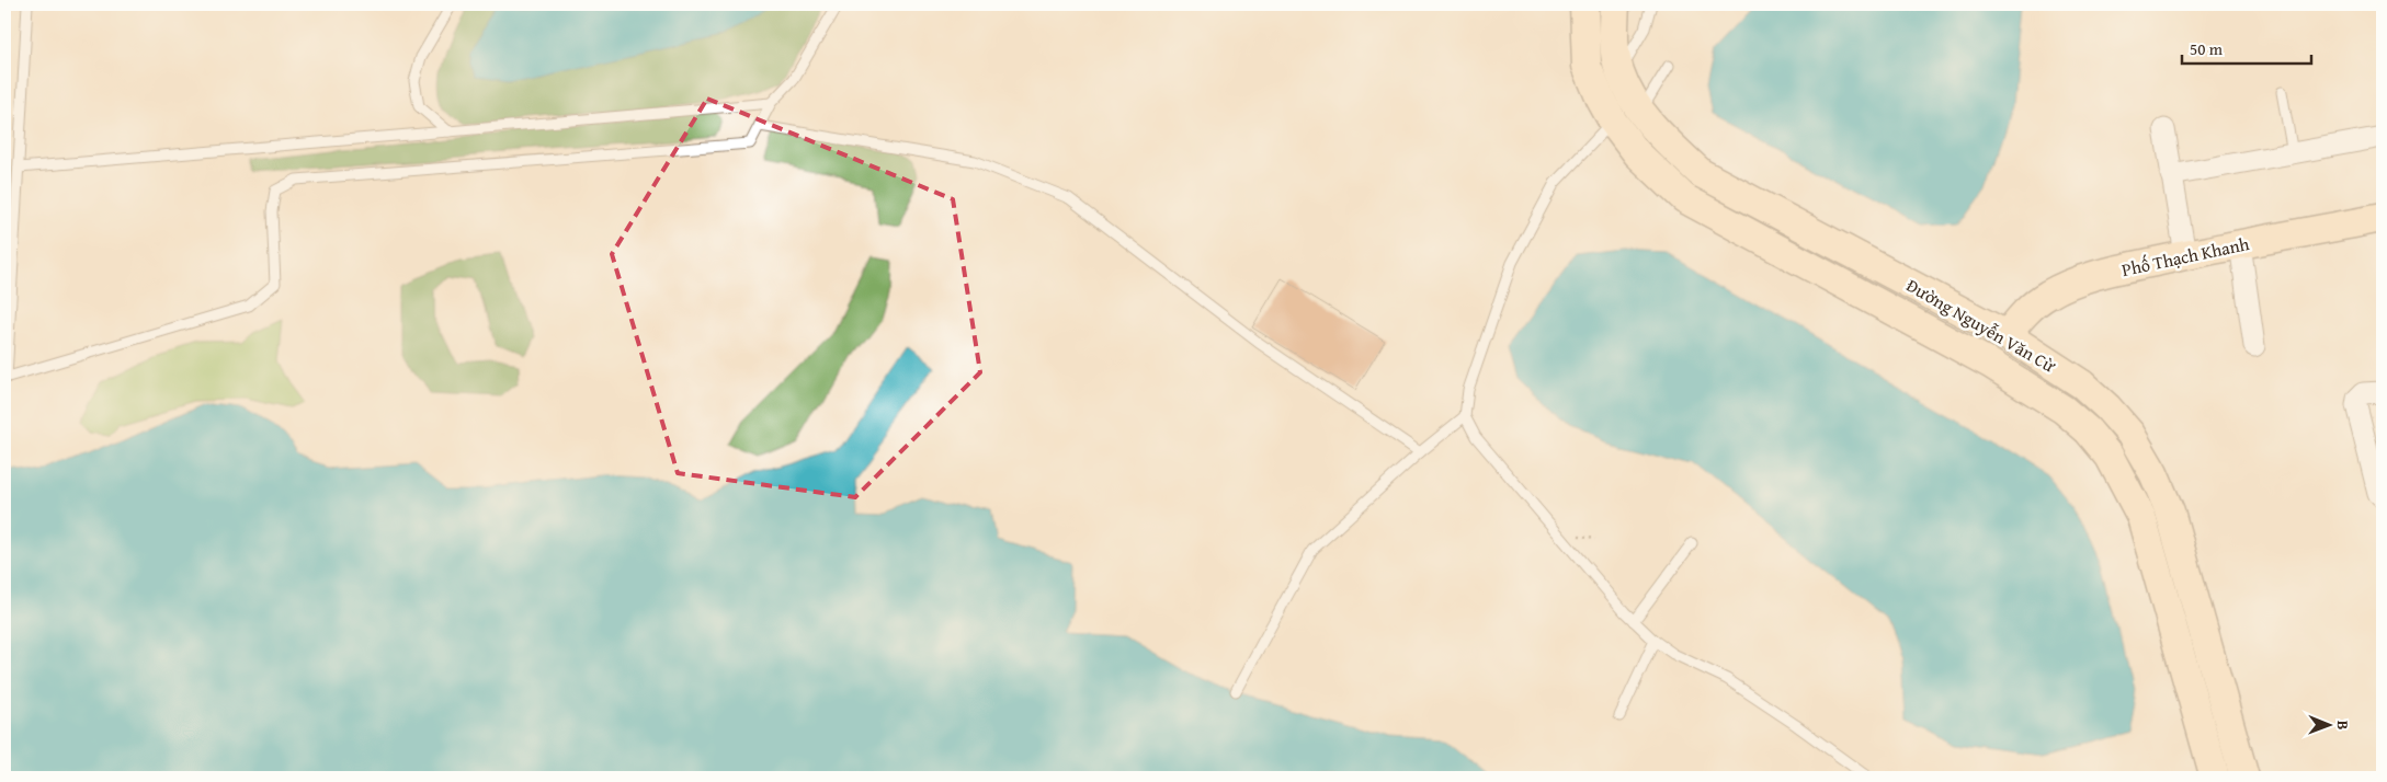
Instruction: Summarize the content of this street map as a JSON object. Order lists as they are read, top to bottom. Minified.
{"streets":{"main road":["Phố Thạch Khanh","Đường Nguyễn Văn Cừ"]},"crossings":[["Phố Thạch Khanh","Đường Nguyễn Văn Cừ"]],"scale_bar":"50 m","north":"right"}
